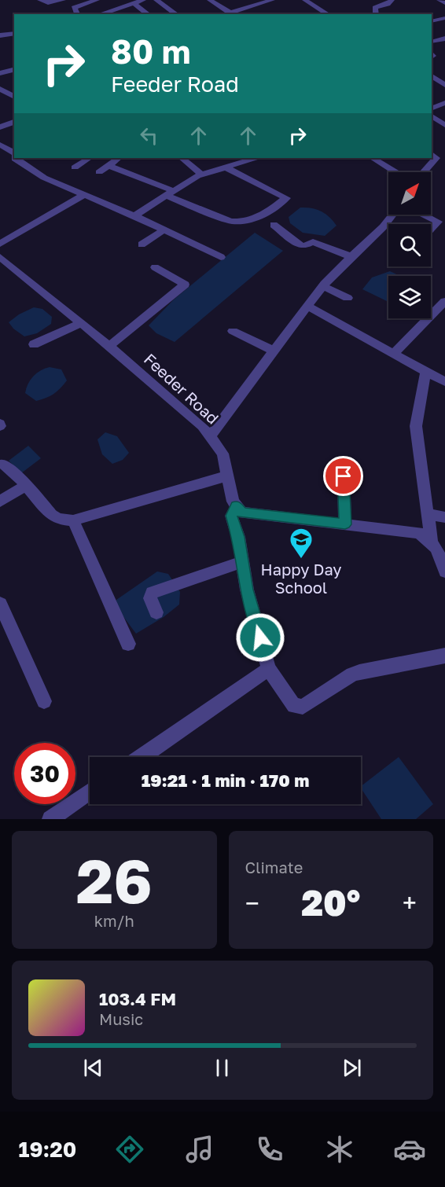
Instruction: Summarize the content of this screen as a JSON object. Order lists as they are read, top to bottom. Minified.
{"streets":{"street":["Feeder Road"]},"places":{"school or university":["Happy Day School"]},"north":"top right","page":{"turn":["80 m","Feeder Road"],"limit":"30","trip":"19:21 · 1 min · 170 m","tile":[["26","km/h"],"Climate"],"heat":["−","20°","+"],"song":["103.4 FM","Music"],"tabs":"19:20"}}
